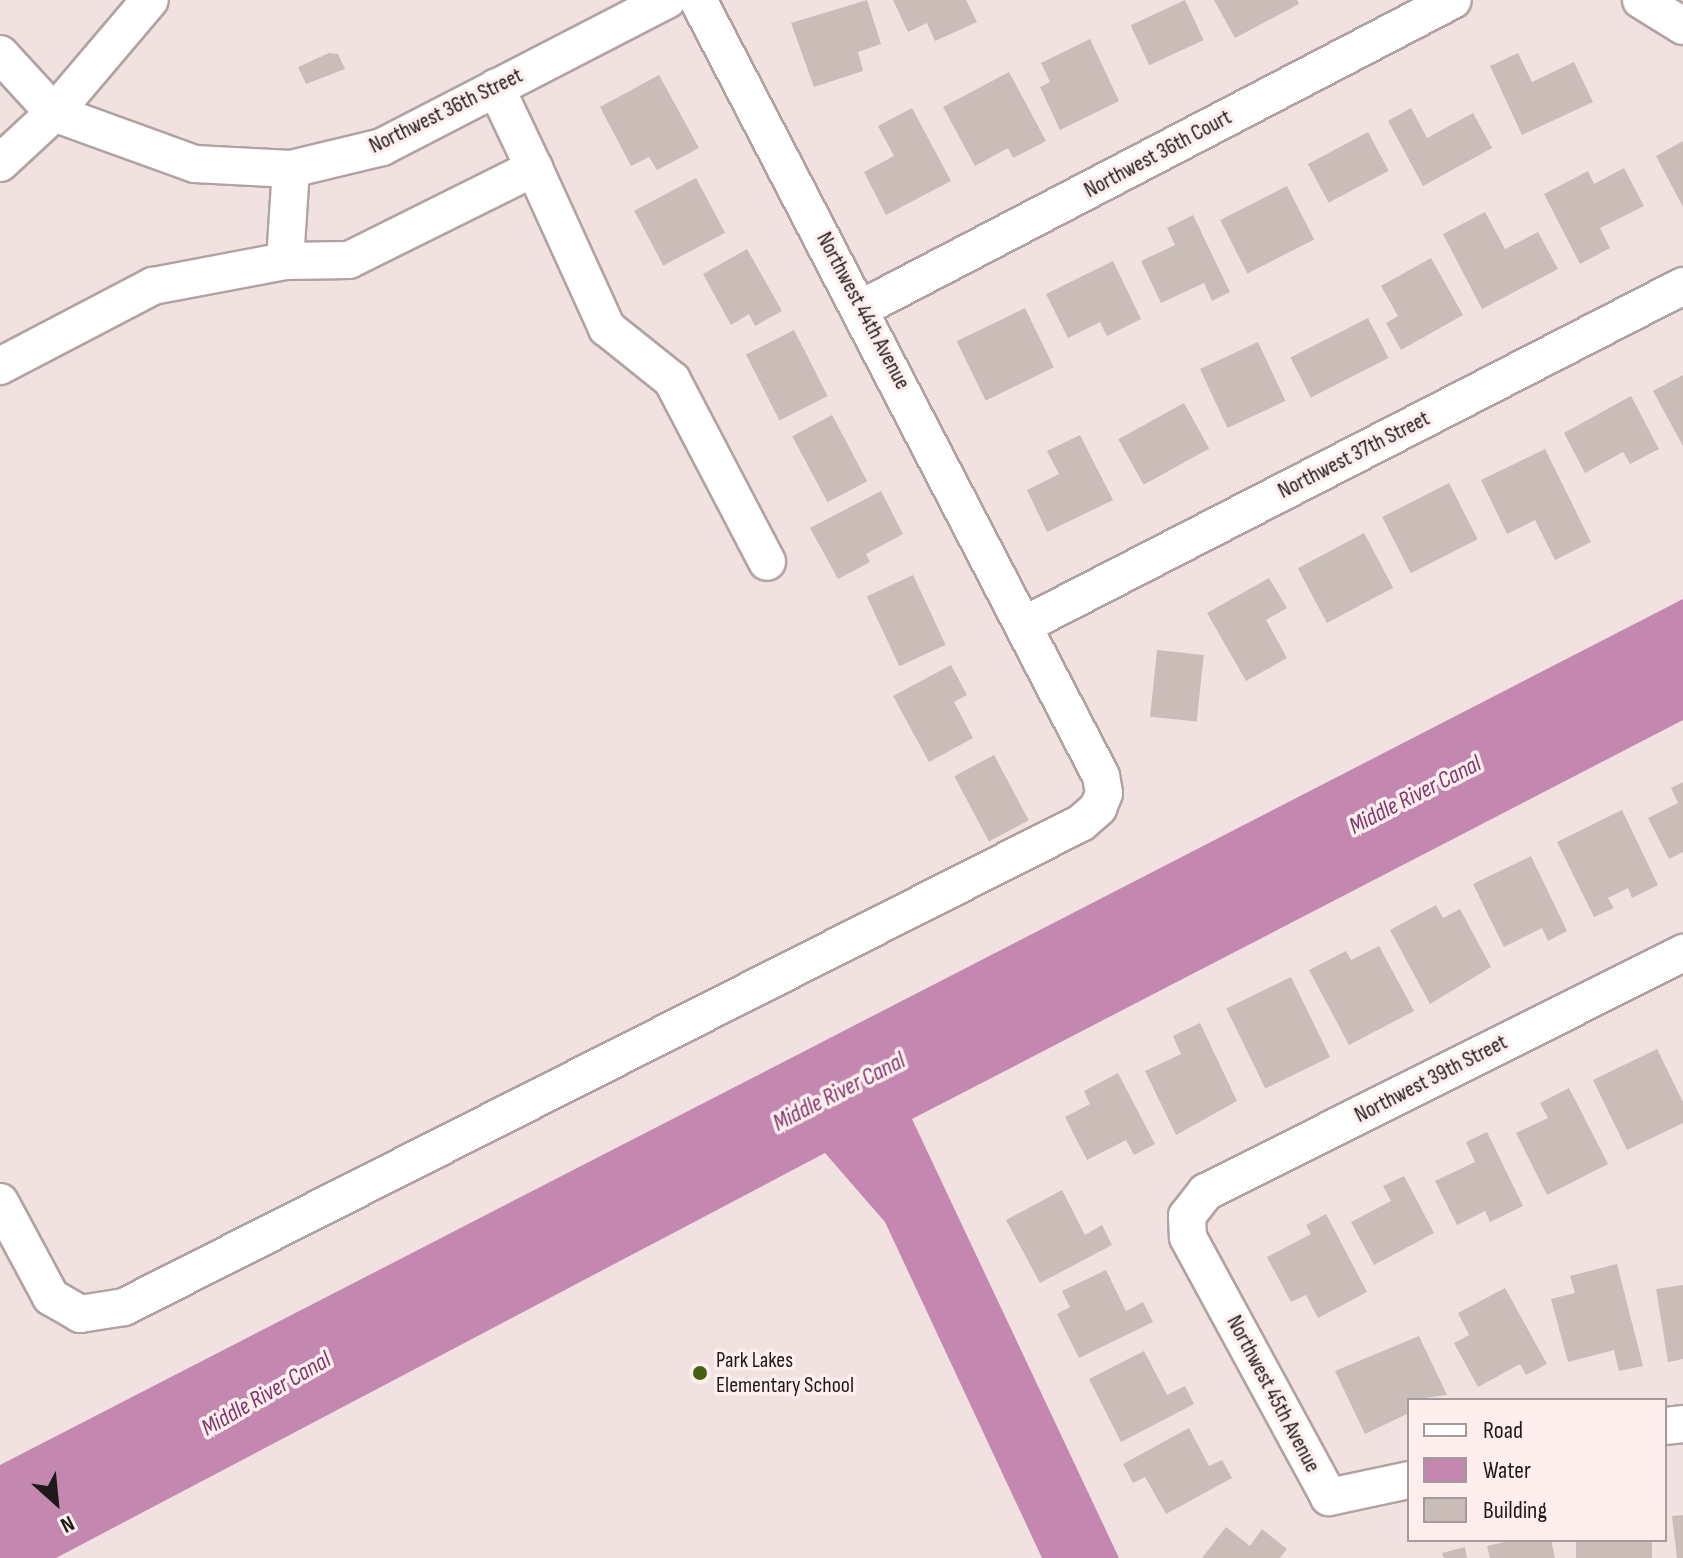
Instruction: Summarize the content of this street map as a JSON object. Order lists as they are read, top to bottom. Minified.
{"streets":{"street":["Northwest 36th Street","Northwest 36th Court","Northwest 44th Avenue","Northwest 37th Street","Northwest 39th Street","Northwest 45th Avenue"]},"crossings":[["Northwest 36th Court","Northwest 44th Avenue"],["Northwest 44th Avenue","Northwest 37th Street"],["Northwest 39th Street","Northwest 45th Avenue"]],"water":["Middle River Canal"],"places":["Park Lakes Elementary School"],"legend":["Road","Water","Building"],"north":"bottom right"}
